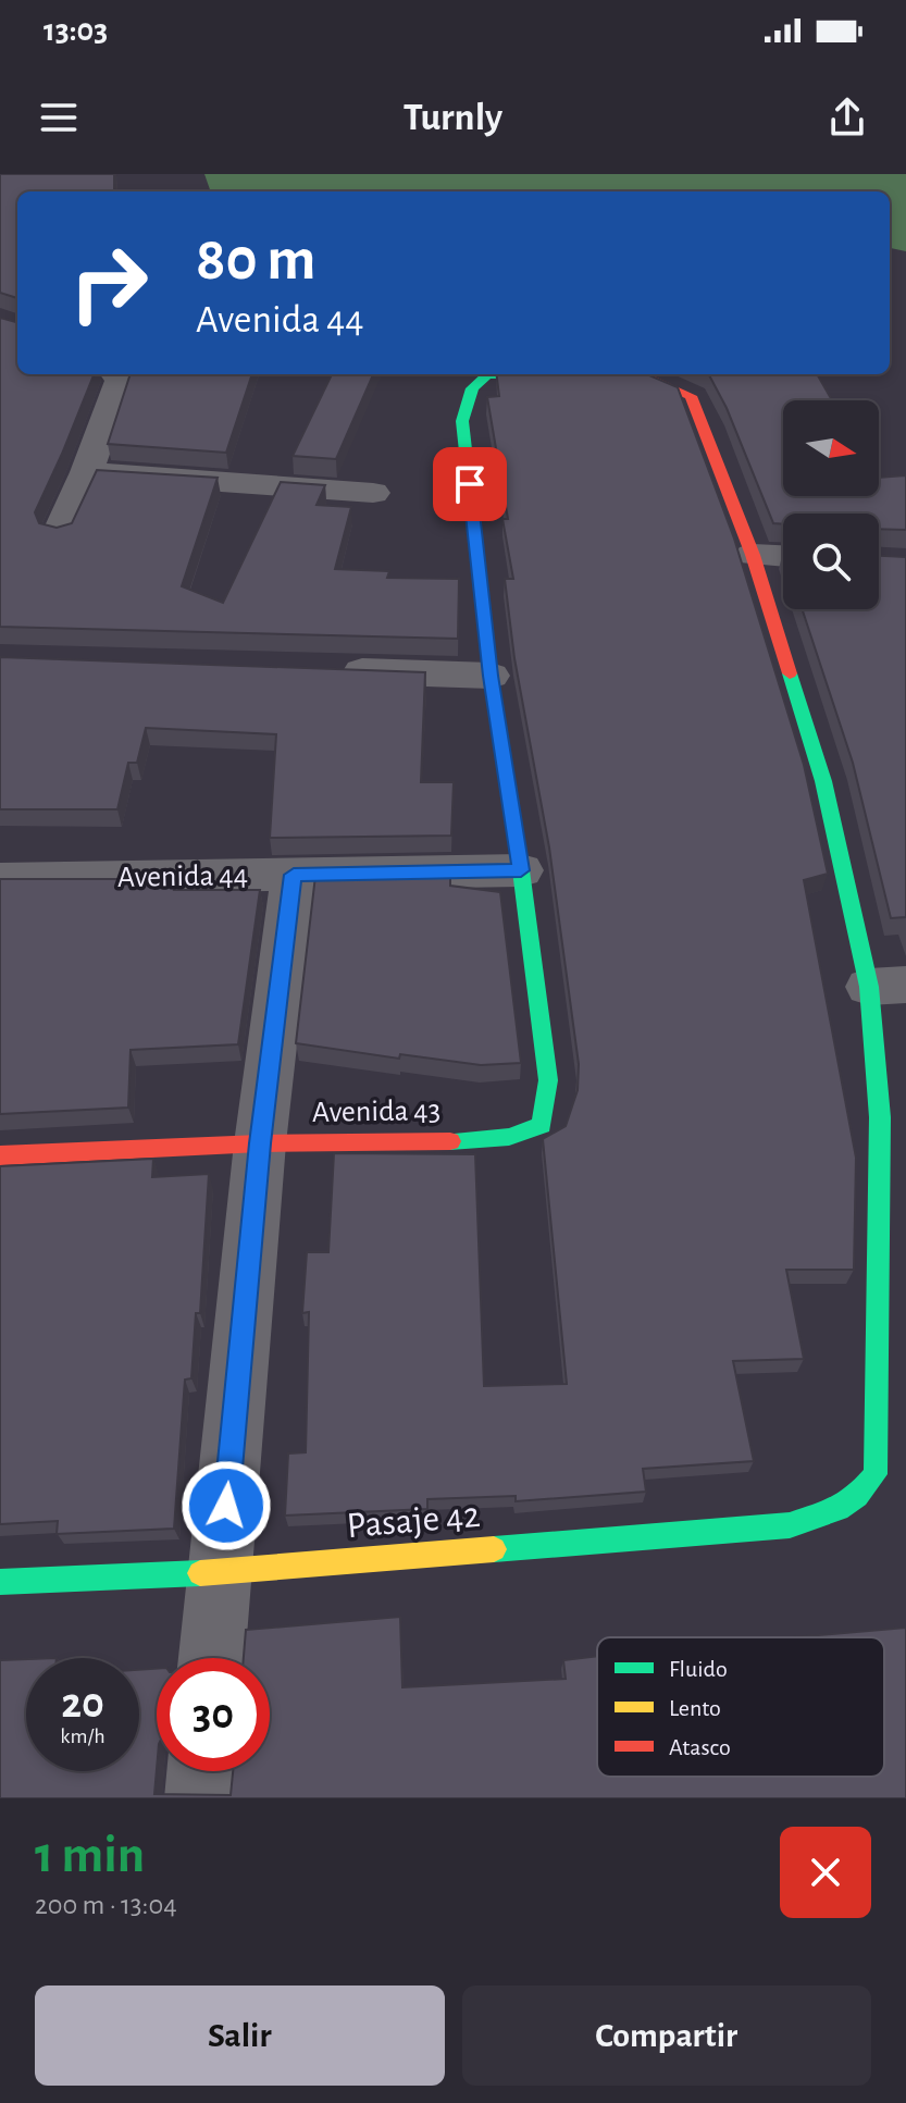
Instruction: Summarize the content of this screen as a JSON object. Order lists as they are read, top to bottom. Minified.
{"streets":{"street":["Avenida 44","Avenida 43","Pasaje 42"]},"crossings":[["Avenida 44","Pasaje 42"],["Avenida 43","Pasaje 42"]],"legend":["Fluido","Lento","Atasco"],"north":"right","page":{"status":"13:03","header":"Turnly","turn":["80 m","Avenida 44"],"speed":"20 km/h","limit":"30","heading":["1 min","200 m · 13:04"],"buttons":["Salir","Compartir"]}}
